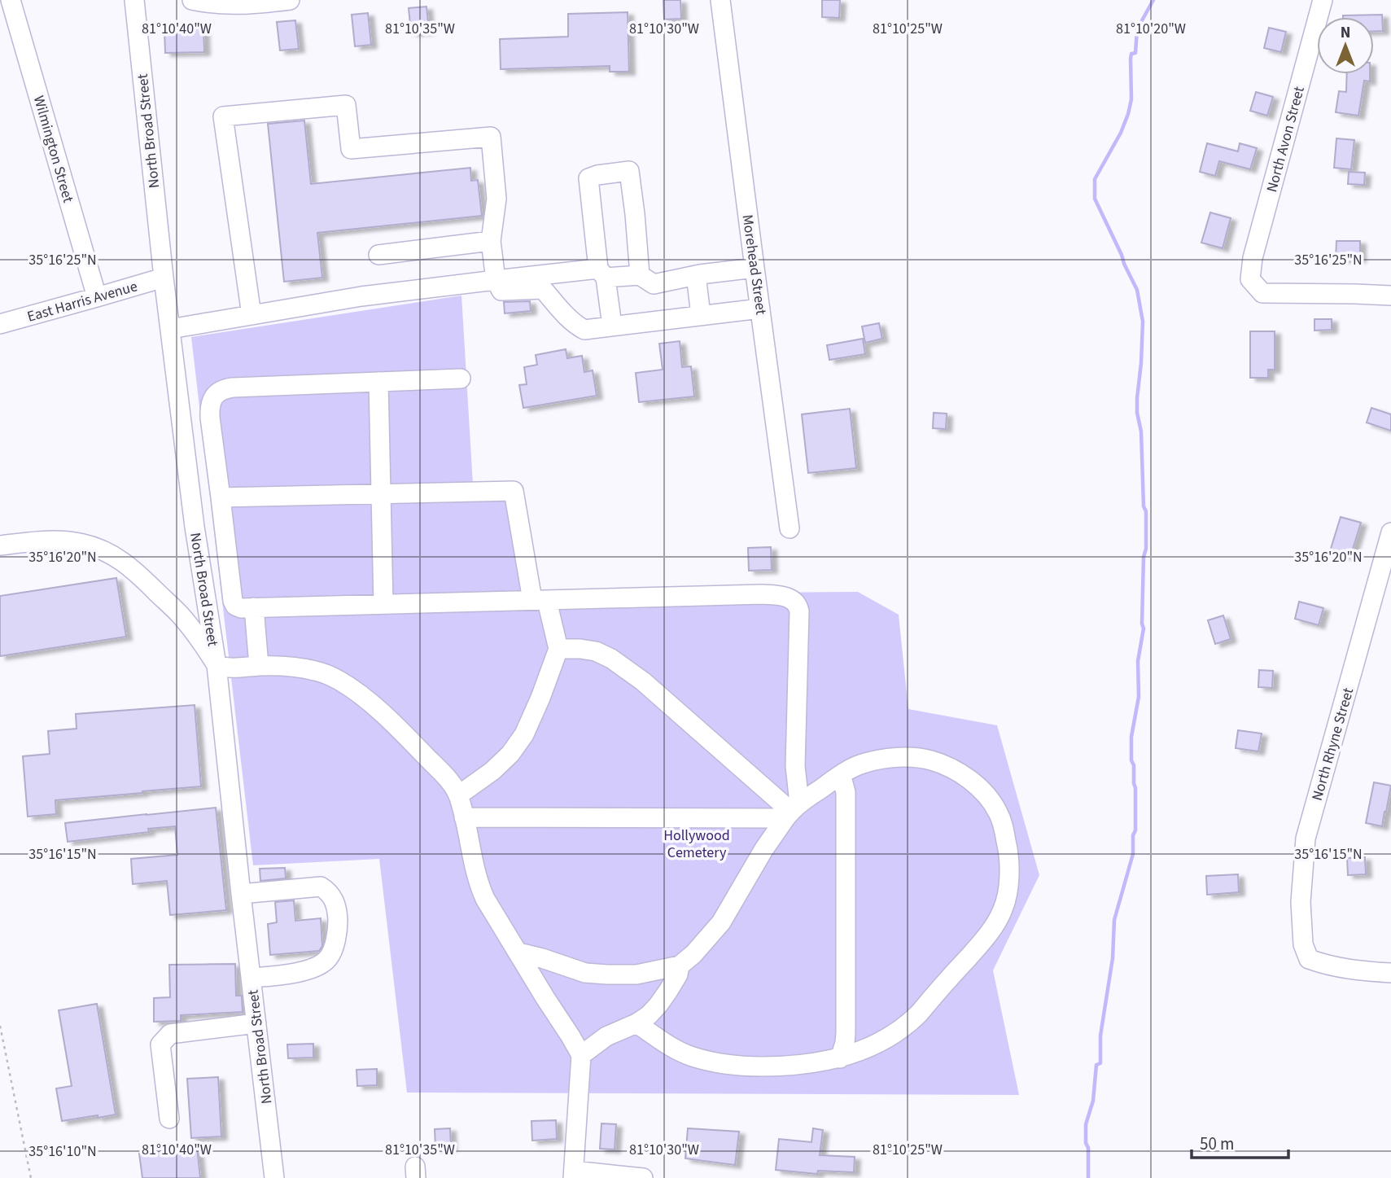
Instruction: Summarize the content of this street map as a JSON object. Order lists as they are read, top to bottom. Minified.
{"streets":{"street":["North Broad Street","North Avon Street","Wilmington Street","Morehead Street","East Harris Avenue","North Rhyne Street"]},"crossings":[["North Broad Street","East Harris Avenue"],["Wilmington Street","East Harris Avenue"]],"parks":["Hollywood Cemetery"],"scale_bar":"50 m","north":"top","coordinates":["81°10'40\"W","81°10'35\"W","81°10'30\"W","81°10'25\"W","81°10'20\"W","35°16'25\"N","35°16'20\"N","35°16'15\"N","35°16'10\"N"]}
